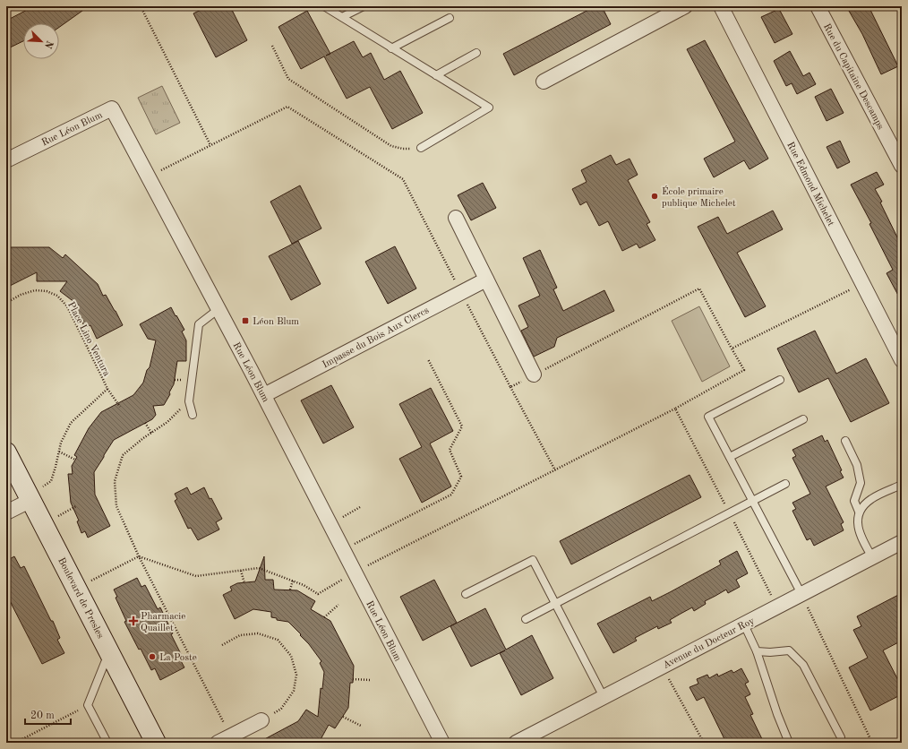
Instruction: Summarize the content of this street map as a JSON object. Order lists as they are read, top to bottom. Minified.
{"streets":{"street":["Rue du Capitaine Descamps","Rue Léon Blum","Rue Edmond Michelet","Impasse du Bois Aux Clercs","Boulevard de Presles","Avenue du Docteur Roy"],"path":["Place Lino Ventura"]},"crossings":[["Rue Léon Blum","Impasse du Bois Aux Clercs"]],"places":{"other":["École primaire publique Michelet","La Poste"],"transit":["Léon Blum"],"health":["Pharmacie Quaillet"]},"scale_bar":"20 m","north":"bottom right"}
